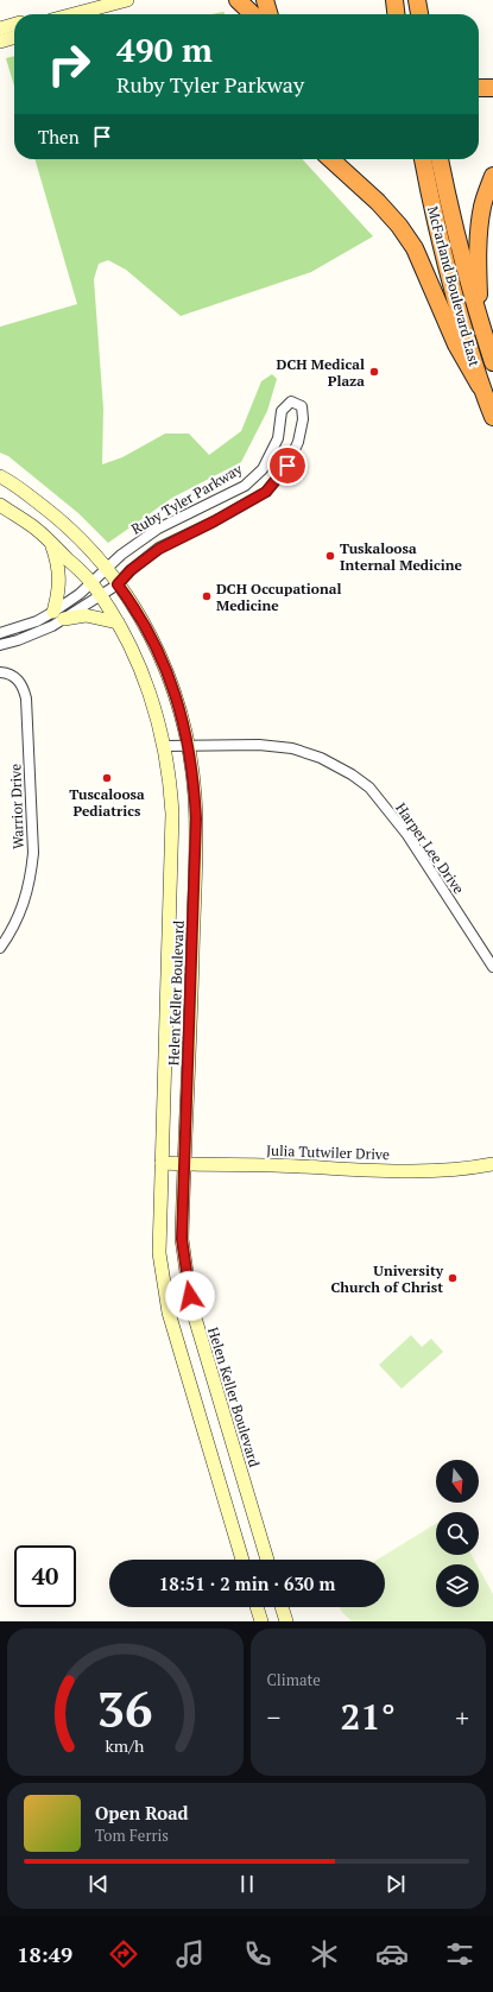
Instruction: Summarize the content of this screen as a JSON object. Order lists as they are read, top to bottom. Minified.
{"streets":{"highway":["McFarland Boulevard East"],"street":["Ruby Tyler Parkway","Warrior Drive","Harper Lee Drive","Helen Keller Boulevard","Julia Tutwiler Drive"]},"crossings":[["Ruby Tyler Parkway","Helen Keller Boulevard"],["Harper Lee Drive","Helen Keller Boulevard"],["Helen Keller Boulevard","Julia Tutwiler Drive"]],"places":["DCH Medical Plaza","Tuskaloosa Internal Medicine","DCH Occupational Medicine","Tuscaloosa Pediatrics","University Church of Christ"],"north":"bottom","page":{"turn":["490 m","Ruby Tyler Parkway"],"then":"Then","limit":"40","trip":"18:51 · 2 min · 630 m","tile":"Climate","heat":["−","21°","+"],"song":["Open Road","Tom Ferris"],"tabs":"18:49","gauge":["36","km/h"]}}
